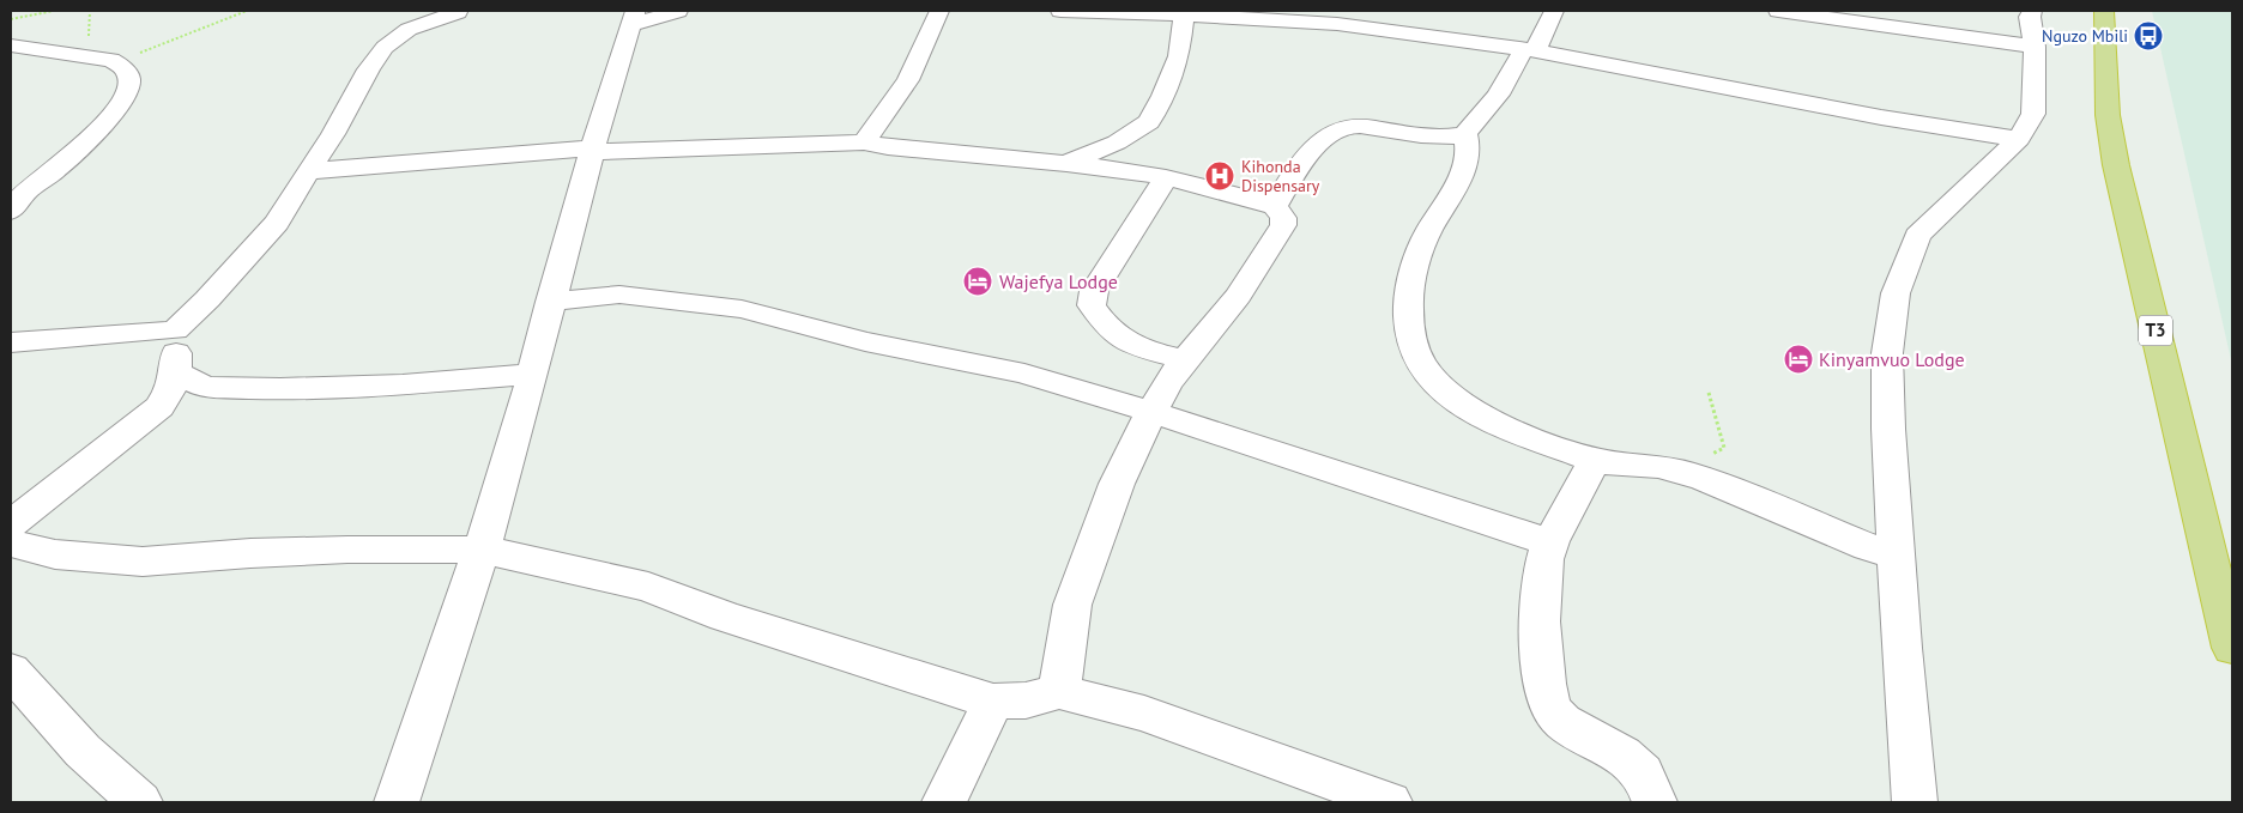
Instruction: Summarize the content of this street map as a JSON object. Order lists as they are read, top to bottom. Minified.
{"streets":{"highway":["T3"]},"places":{"bus stop":["Nguzo Mbili"],"hospital":["Kihonda Dispensary"],"hotel":["Wajefya Lodge","Kinyamvuo Lodge"]}}
